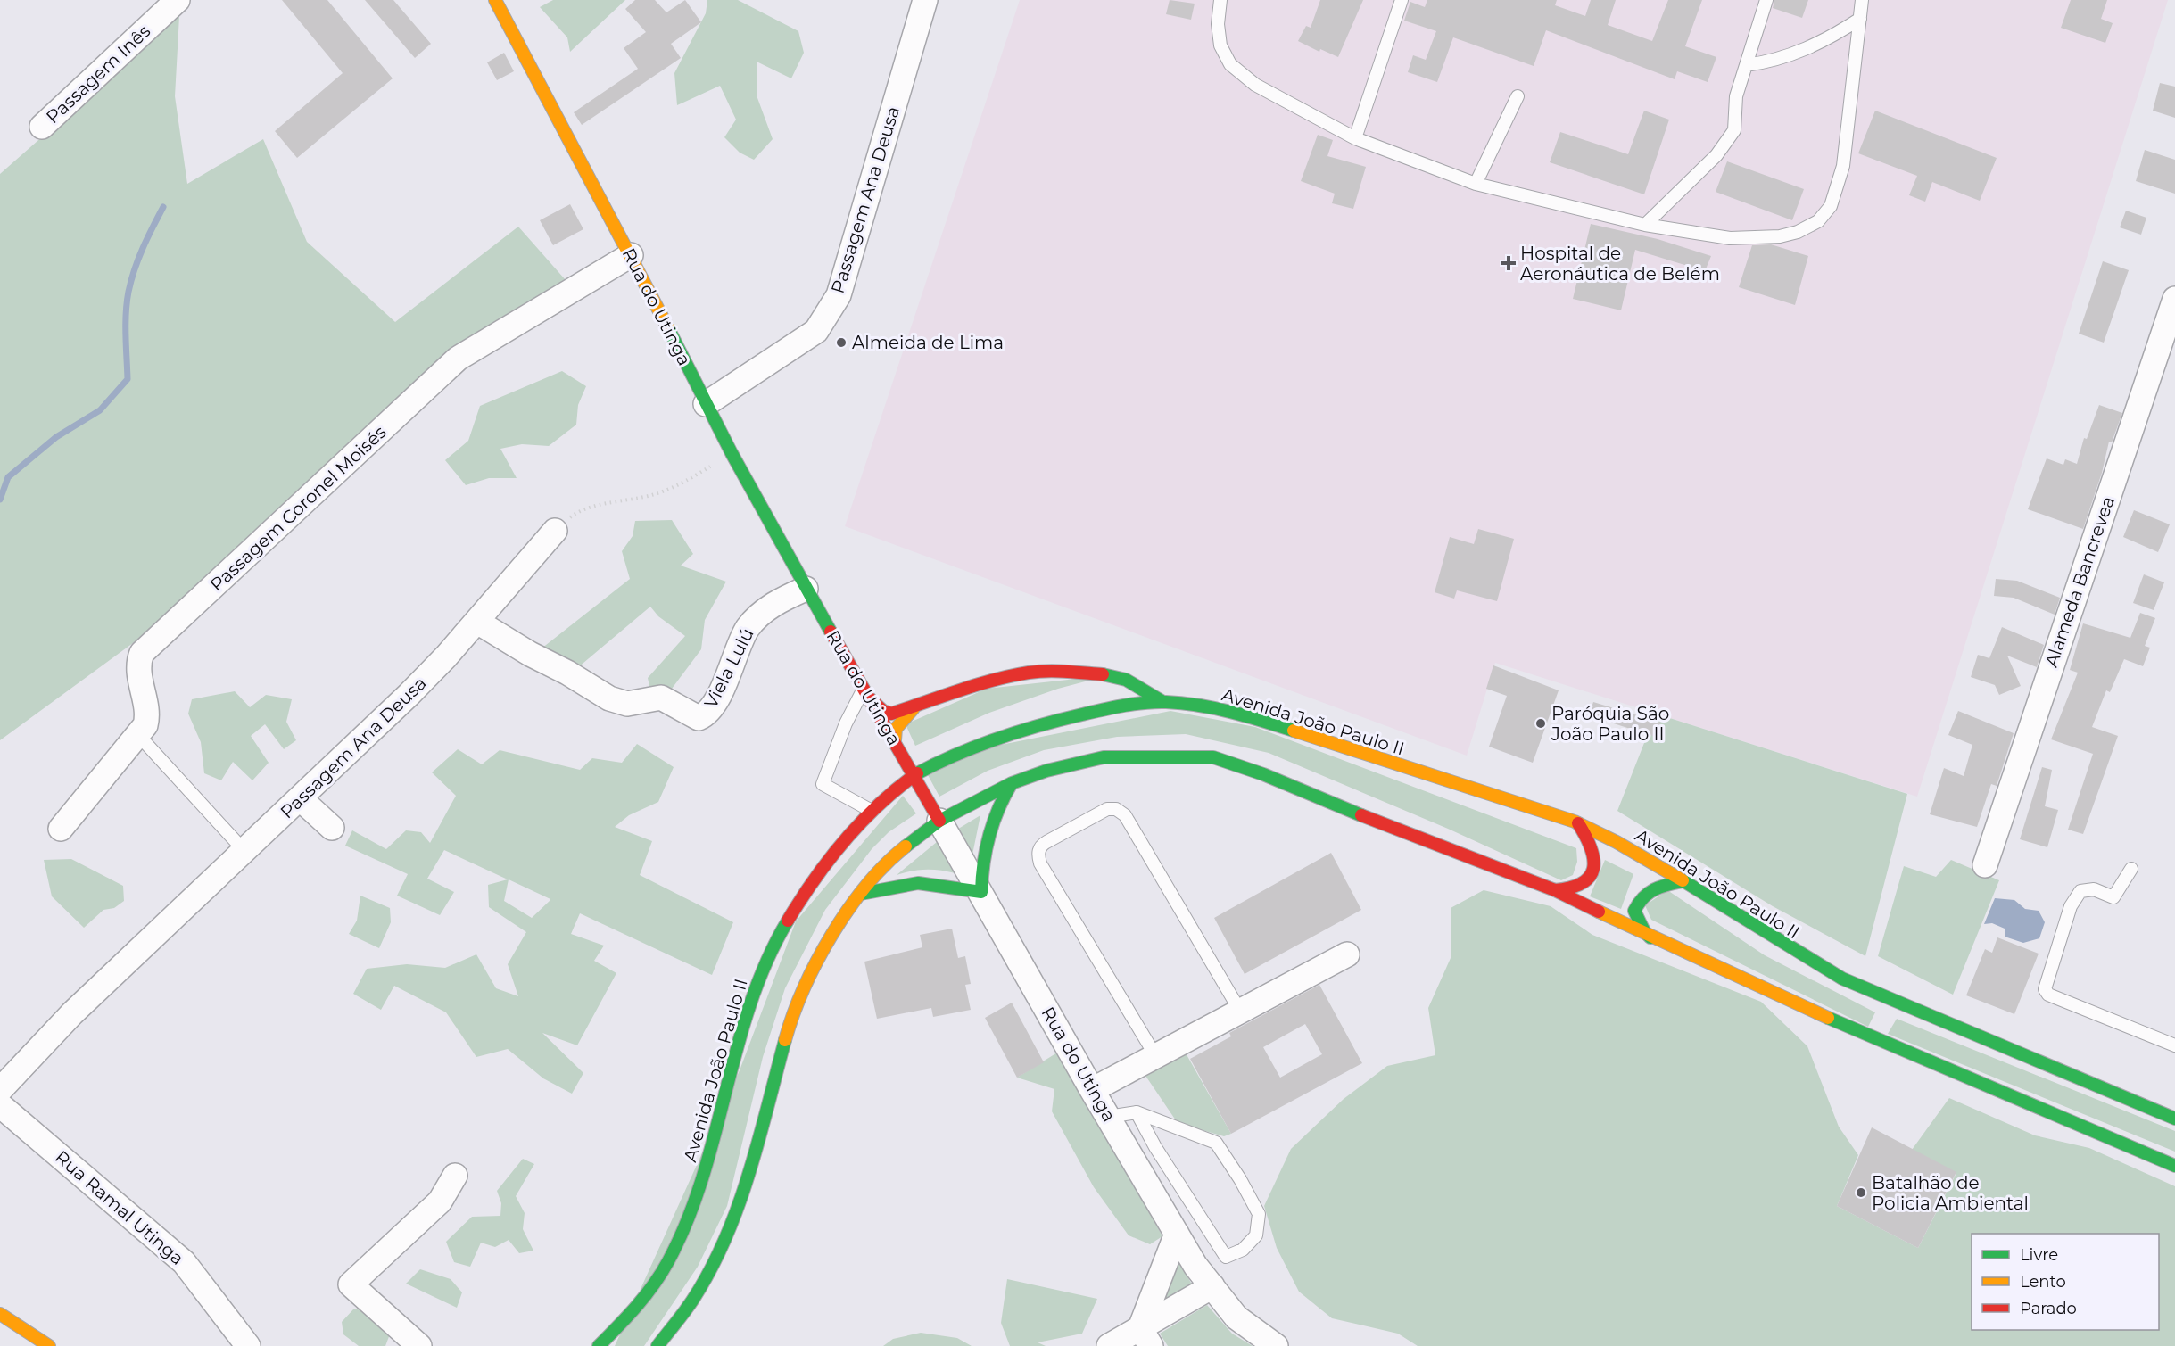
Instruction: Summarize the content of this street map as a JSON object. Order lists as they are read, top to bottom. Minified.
{"streets":{"main road":["Rua do Utinga","Avenida João Paulo II"],"street":["Passagem Inês","Passagem Ana Deusa","Passagem Coronel Moisés","Alameda Bancrevea","Viela Lulú","Rua Ramal Utinga"]},"crossings":[["Passagem Ana Deusa","Rua do Utinga"],["Passagem Ana Deusa","Viela Lulú"],["Rua do Utinga","Passagem Coronel Moisés"],["Rua do Utinga","Viela Lulú"],["Rua do Utinga","Avenida João Paulo II"]],"places":{"health":["Hospital de Aeronáutica de Belém"],"other":["Almeida de Lima","Paróquia São João Paulo II","Batalhão de Policia Ambiental"]},"legend":["Livre","Lento","Parado"]}
